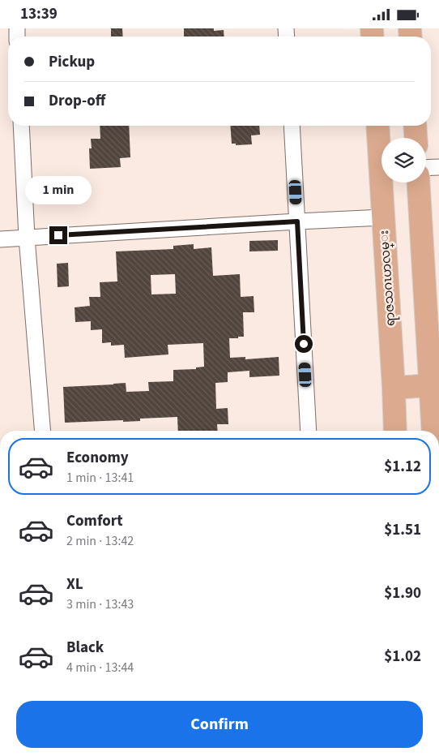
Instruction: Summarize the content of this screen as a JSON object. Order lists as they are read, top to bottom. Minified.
{"streets":{"main road":["ရာဇသဂၤဟလမ္း"]},"page":{"status":"13:39","banner":["Pickup","Drop-off"],"bubble":"1 min","list":[{"name":"Economy","note":"1 min · 13:41","value":"$1.12"},{"name":"Comfort","note":"2 min · 13:42","value":"$1.51"},{"name":"XL","note":"3 min · 13:43","value":"$1.90"},{"name":"Black","note":"4 min · 13:44","value":"$1.02"}],"buttons":"Confirm"}}
